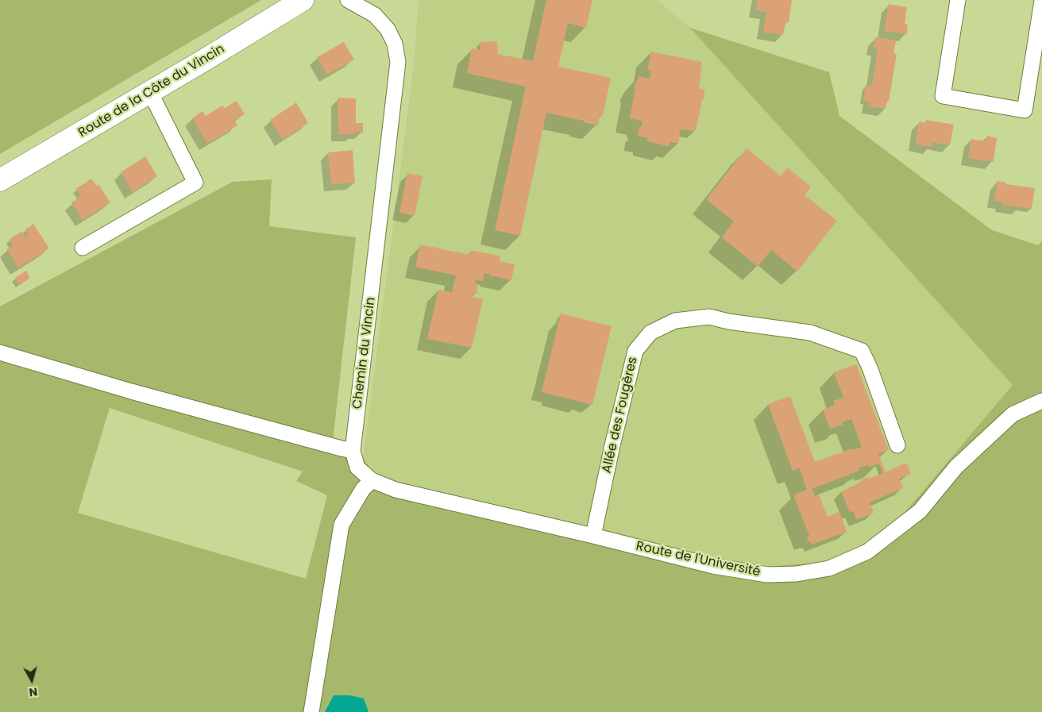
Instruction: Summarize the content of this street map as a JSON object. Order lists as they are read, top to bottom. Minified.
{"streets":{"main road":["Route de la Côte du Vincin"],"street":["Chemin du Vincin","Allée des Fougères","Route de l'Université"]},"crossings":[["Chemin du Vincin","Route de l'Université"],["Allée des Fougères","Route de l'Université"]],"north":"bottom"}
